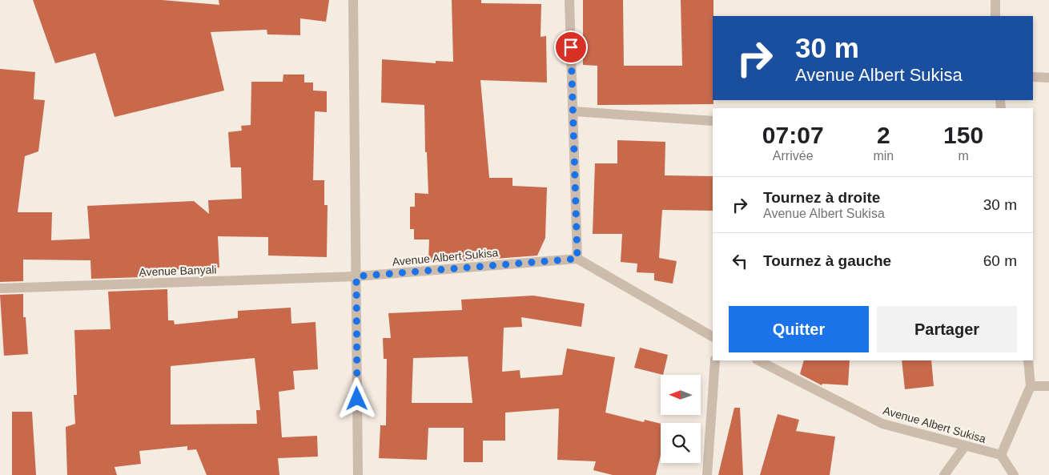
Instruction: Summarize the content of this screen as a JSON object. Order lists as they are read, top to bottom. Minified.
{"streets":{"street":["Avenue Albert Sukisa","Avenue Banyali"]},"crossings":[["Avenue Albert Sukisa","Avenue Banyali"]],"north":"left","page":{"turn":["30 m","Avenue Albert Sukisa"],"eta":["07:07","Arrivée","2","min","150","m"],"list":[{"name":"Tournez à droite","note":"Avenue Albert Sukisa","value":"30 m"},{"name":"Tournez à gauche","value":"60 m"}],"buttons":["Quitter","Partager"]}}
